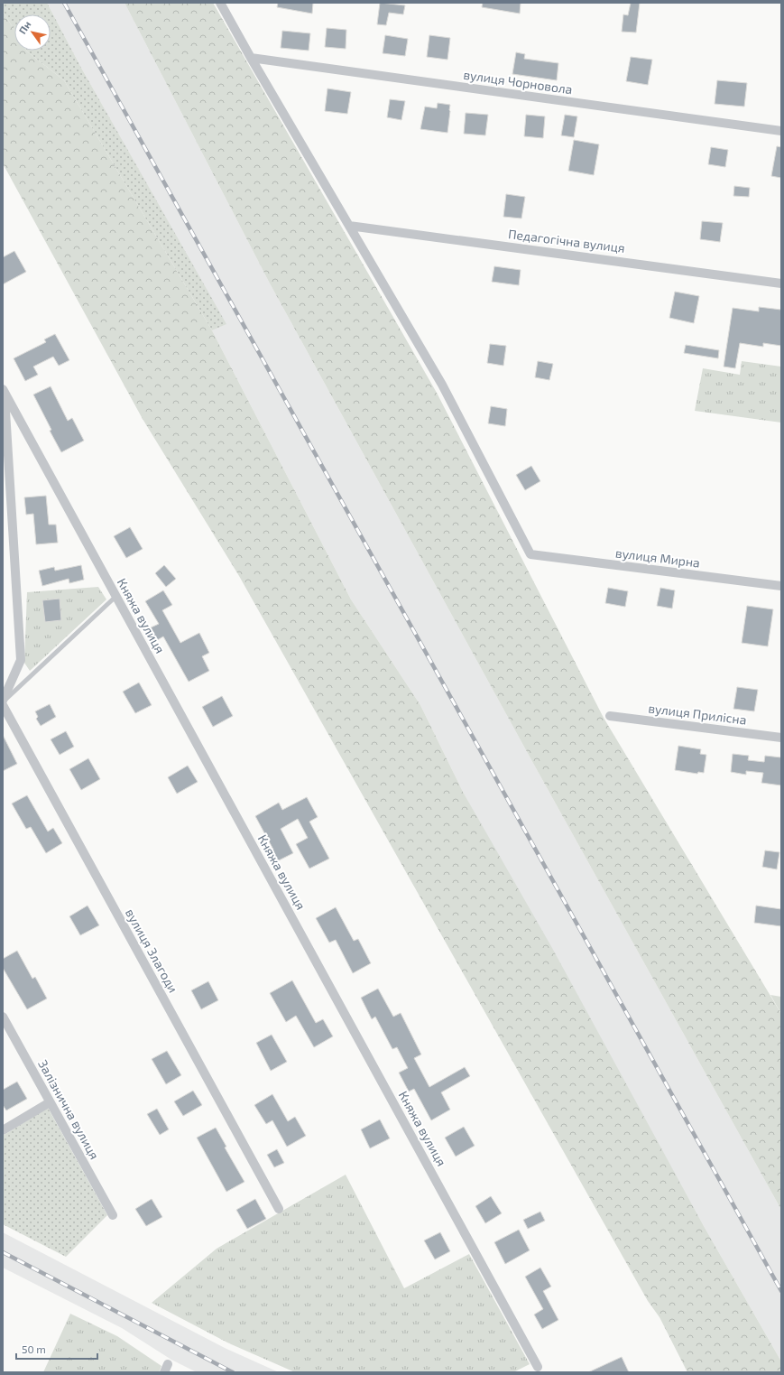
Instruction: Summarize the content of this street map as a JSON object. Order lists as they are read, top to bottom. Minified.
{"streets":{"street":["вулиця Чорновола","Педагогічна вулиця","вулиця Мирна","Княжа вулиця","вулиця Прилісна","вулиця Злагоди","Залізнична вулиця"]},"crossings":[["Педагогічна вулиця","вулиця Мирна"]],"scale_bar":"50 m","north":"top left"}
